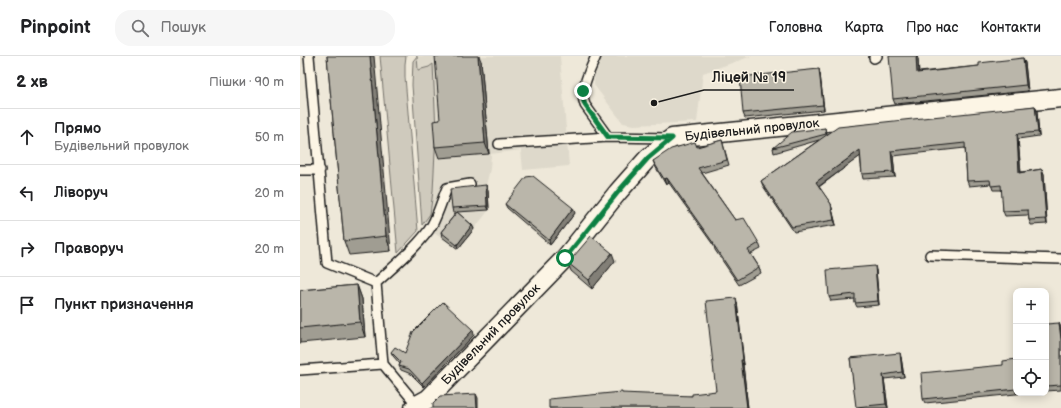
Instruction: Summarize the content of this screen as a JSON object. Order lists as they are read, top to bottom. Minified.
{"streets":{"street":["Будівельний провулок"]},"places":["Ліцей № 19"],"page":{"header":"Pinpoint","search":"Пошук","nav":["Головна","Карта","Про нас","Контакти"],"heading":["2 хв","Пішки · 90 m"],"list":[["Прямо","Будівельний провулок","50 m"],["Ліворуч","20 m"],["Праворуч","20 m"],"Пункт призначення"],"map_buttons":["+","−"]}}
